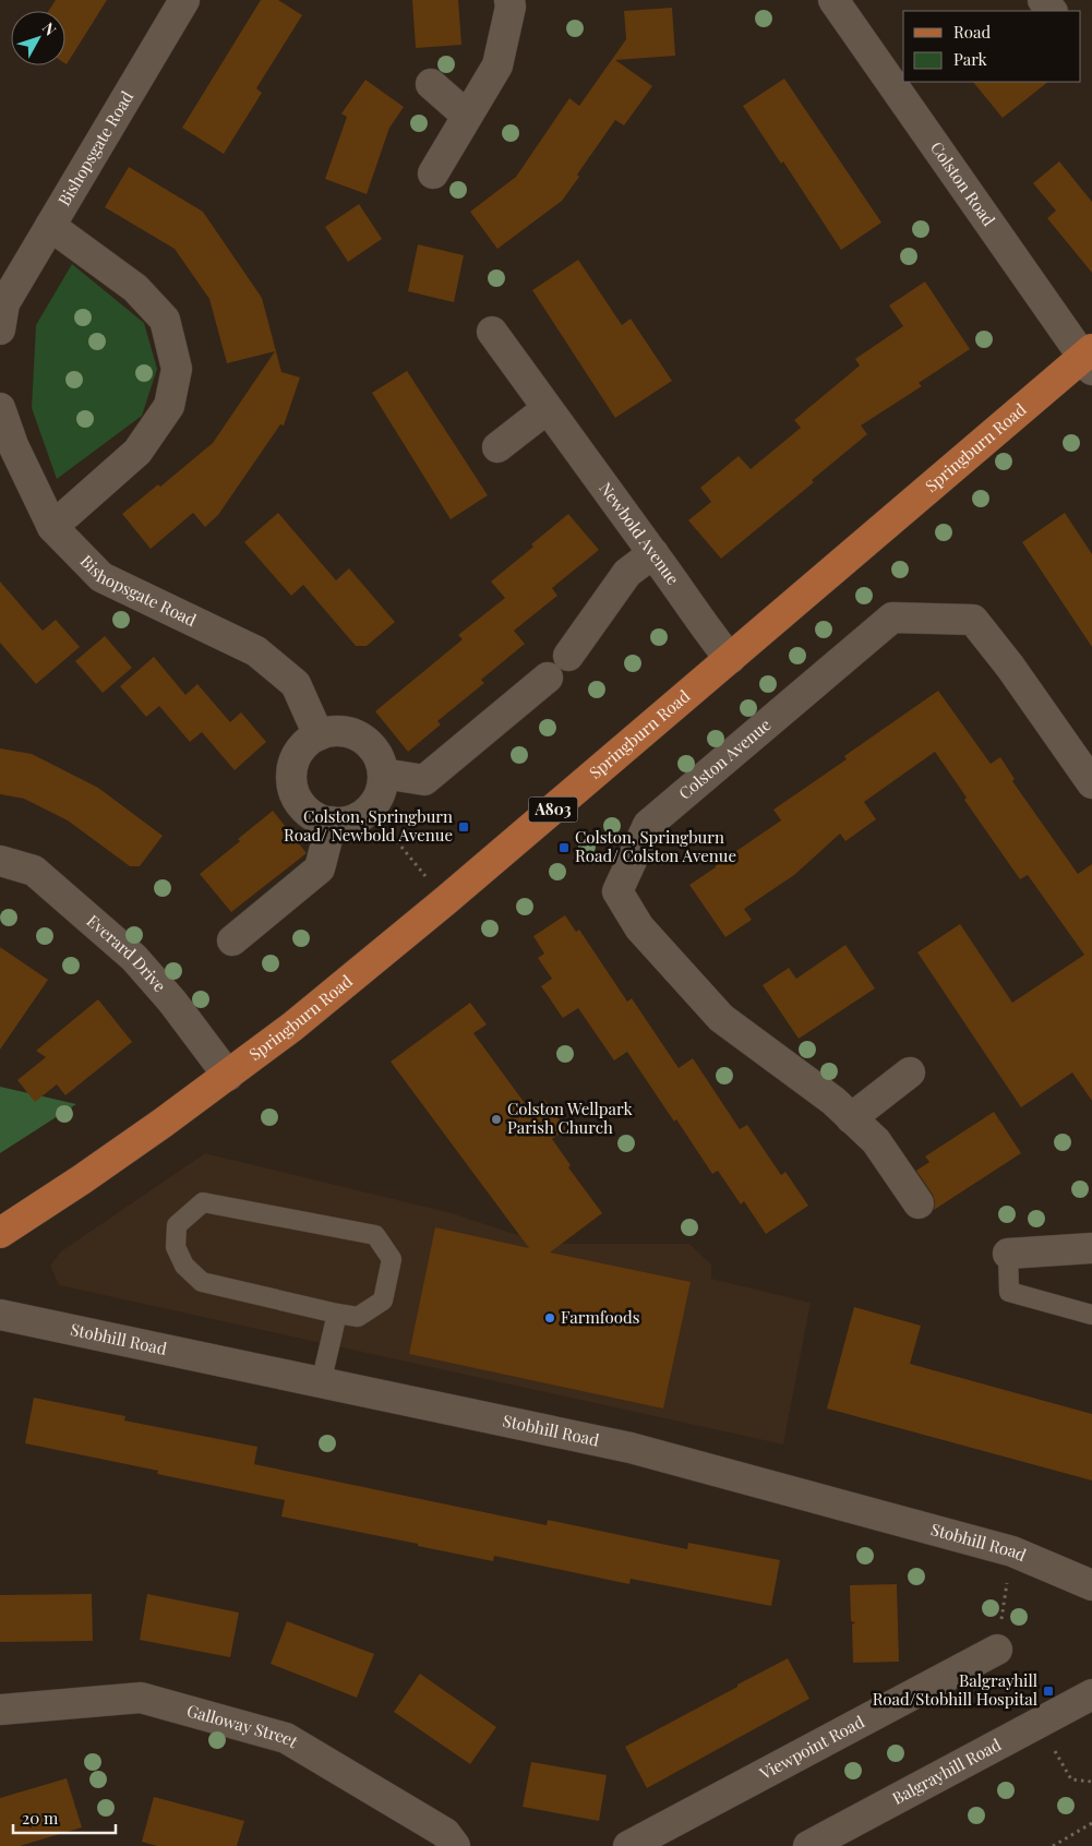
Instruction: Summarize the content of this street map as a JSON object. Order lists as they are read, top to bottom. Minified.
{"streets":{"main road":["Springburn Road","A803"],"street":["Bishopsgate Road","Colston Road","Newbold Avenue","Colston Avenue","Everard Drive","Stobhill Road","Galloway Street","Viewpoint Road","Balgrayhill Road"]},"crossings":[["Colston Road","Springburn Road"],["Springburn Road","Newbold Avenue"],["Springburn Road","Everard Drive"]],"places":{"transit":["Colston, Springburn Road/ Newbold Avenue","Colston, Springburn Road/ Colston Avenue","Balgrayhill Road/Stobhill Hospital"],"other":["Colston Wellpark Parish Church","Farmfoods"]},"legend":["Road","Park"],"scale_bar":"20 m","north":"top right"}
